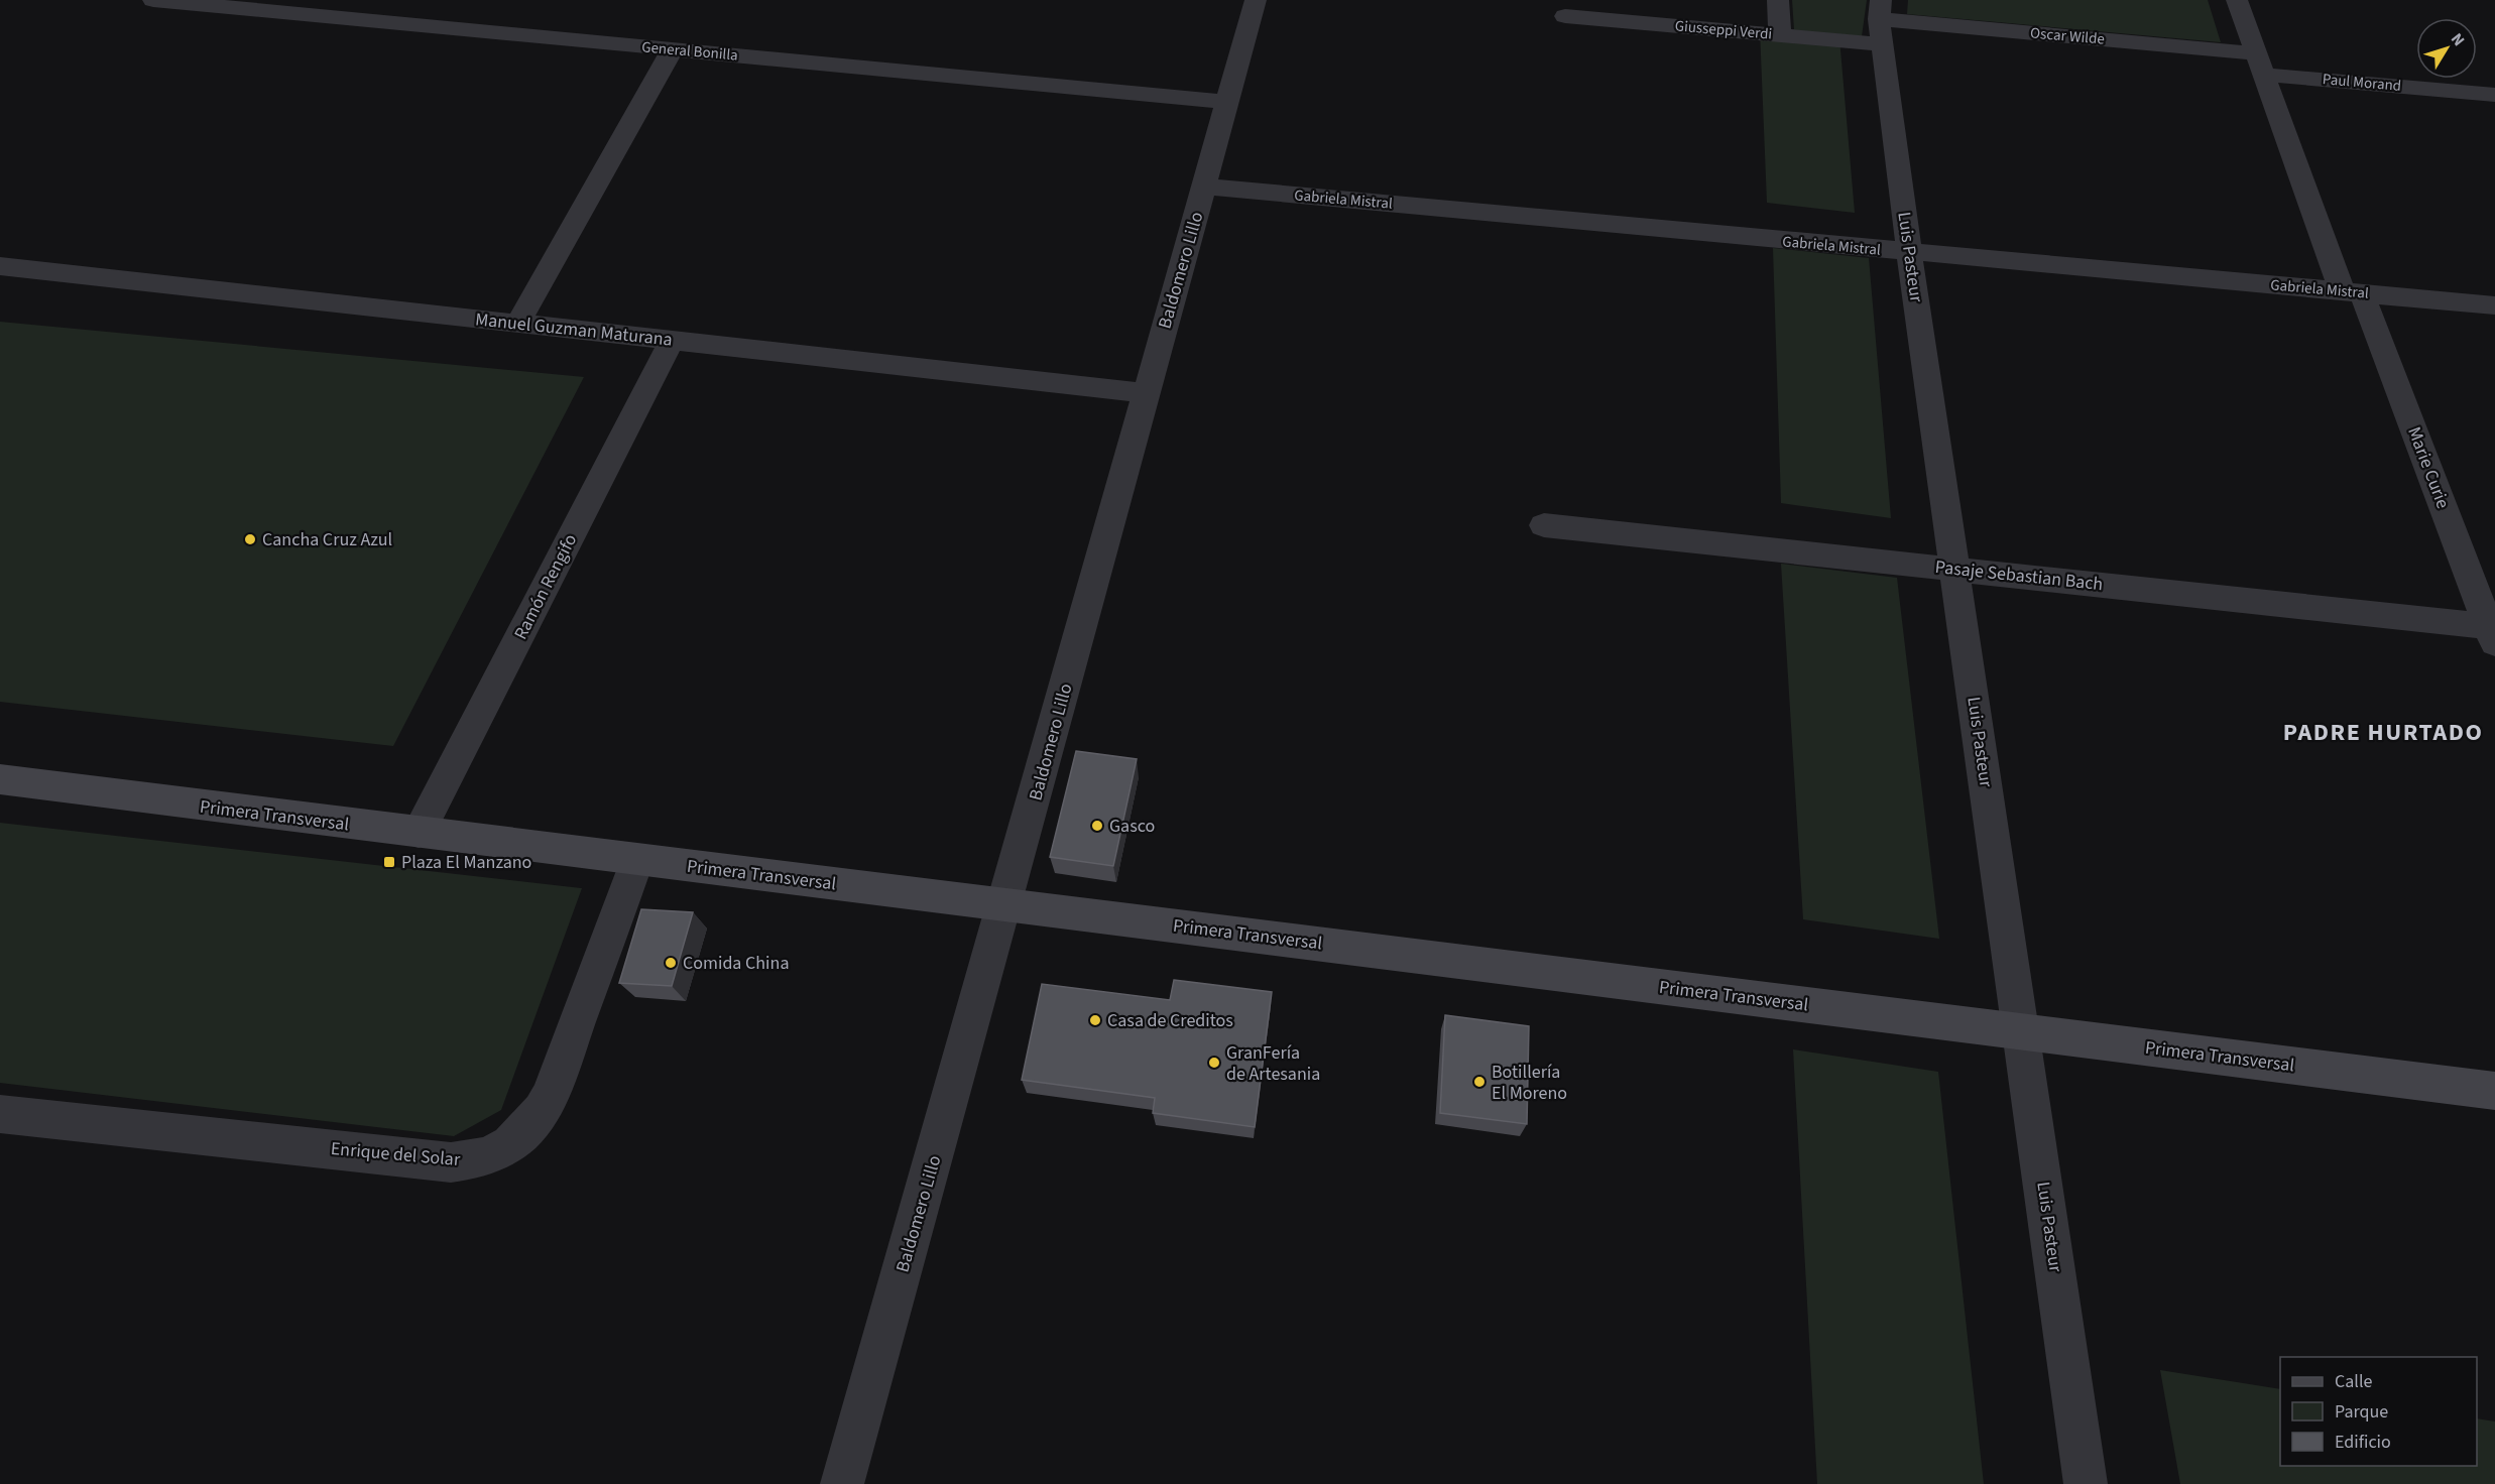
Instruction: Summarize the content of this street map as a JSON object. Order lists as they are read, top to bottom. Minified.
{"streets":{"main road":["Primera Transversal"],"street":["Giusseppi Verdi","Oscar Wilde","General Bonilla","Paul Morand","Gabriela Mistral","Luis Pasteur","Baldomero Lillo","Manuel Guzman Maturana","Marie Curie","Pasaje Sebastian Bach","Ramón Rengifo","Enrique del Solar"]},"crossings":[["Giusseppi Verdi","Luis Pasteur"],["Oscar Wilde","Paul Morand"],["Oscar Wilde","Luis Pasteur"],["Oscar Wilde","Marie Curie"],["General Bonilla","Baldomero Lillo"],["Paul Morand","Marie Curie"],["Gabriela Mistral","Luis Pasteur"],["Gabriela Mistral","Baldomero Lillo"],["Gabriela Mistral","Marie Curie"],["Luis Pasteur","Pasaje Sebastian Bach"],["Luis Pasteur","Primera Transversal"],["Baldomero Lillo","Manuel Guzman Maturana"],["Baldomero Lillo","Primera Transversal"],["Manuel Guzman Maturana","Ramón Rengifo"],["Marie Curie","Pasaje Sebastian Bach"],["Ramón Rengifo","Primera Transversal"],["Primera Transversal","Enrique del Solar"]],"districts":["PADRE HURTADO"],"places":{"other":["Cancha Cruz Azul","Gasco","Comida China","Casa de Creditos","GranFería de Artesania","Botillería El Moreno"],"transit":["Plaza El Manzano"]},"legend":["Calle","Parque","Edificio"],"north":"top right"}
